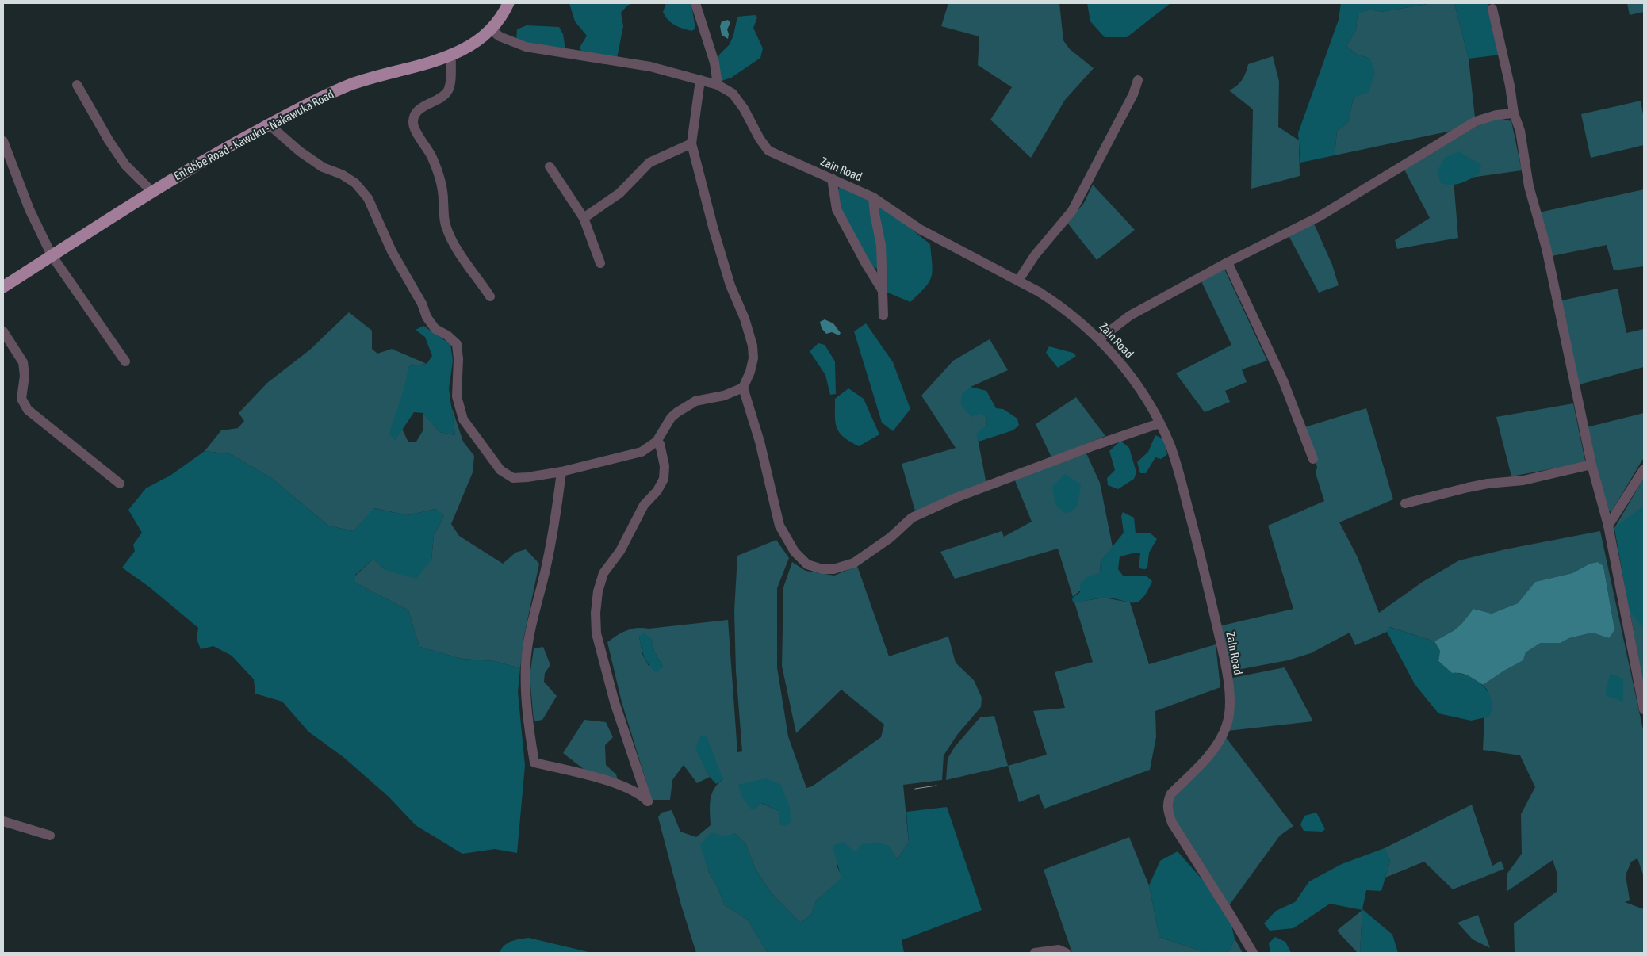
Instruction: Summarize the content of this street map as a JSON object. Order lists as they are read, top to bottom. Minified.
{"streets":{"main road":["Entebbe Road - Kawuku - Nakawuka Road"],"street":["Zain Road"]},"crossings":[["Entebbe Road - Kawuku - Nakawuka Road","Zain Road"]]}
